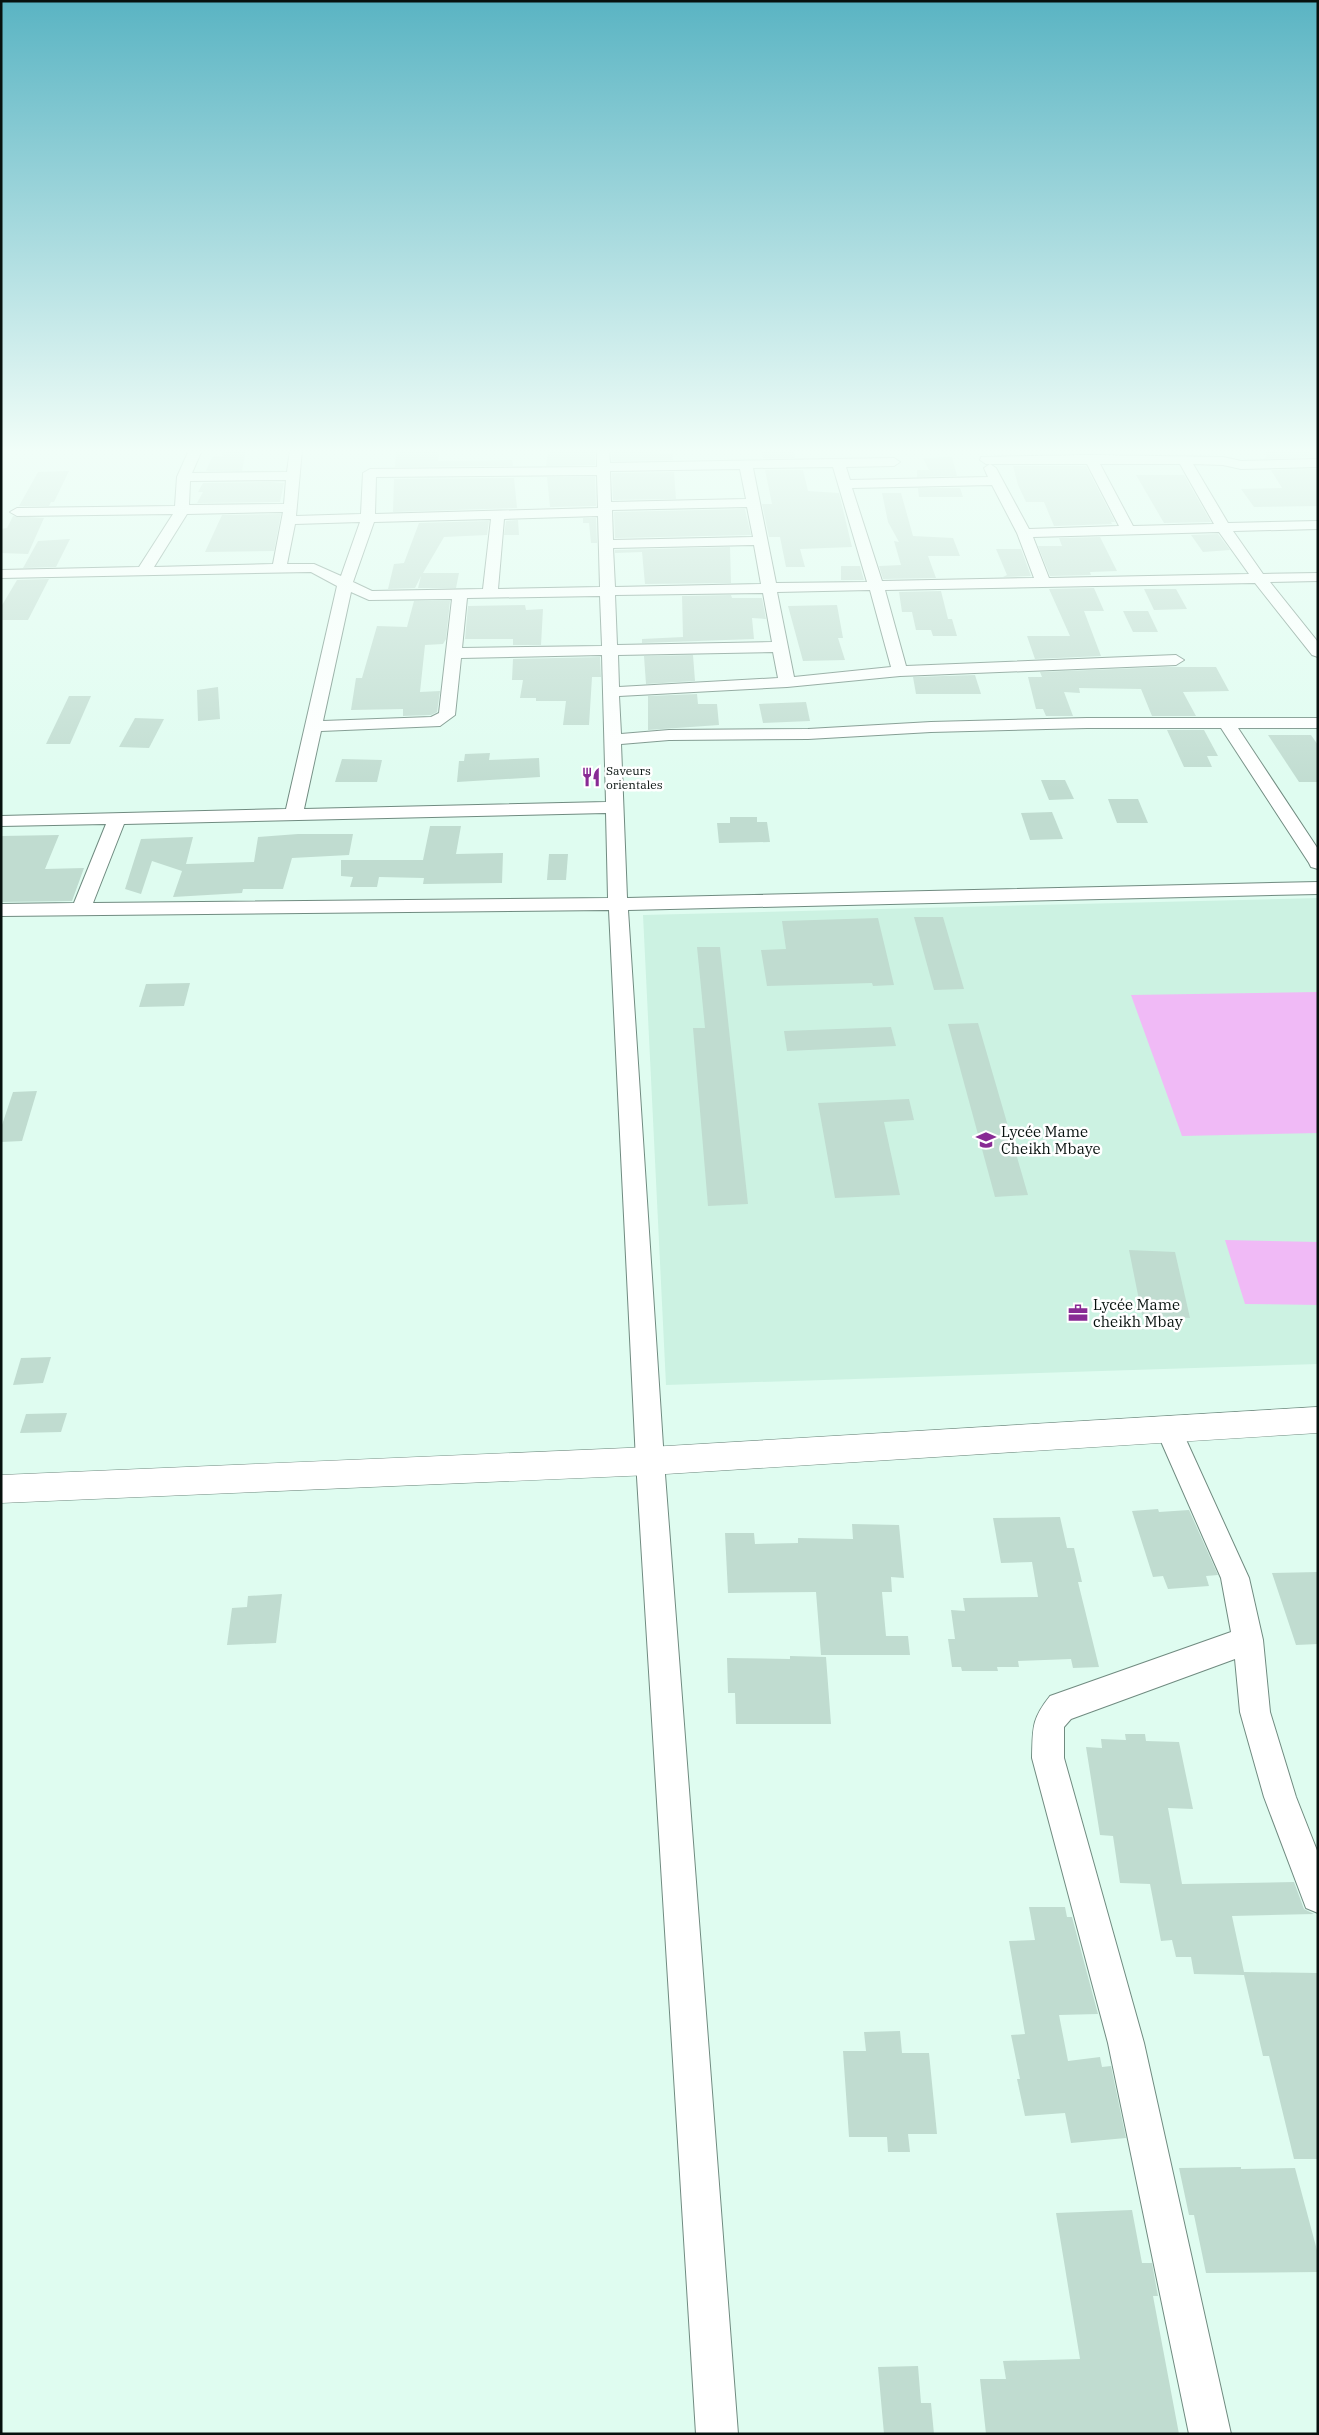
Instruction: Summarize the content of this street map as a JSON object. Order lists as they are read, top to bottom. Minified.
{"places":{"restaurant":["Saveurs orientales"],"school or university":["Lycée Mame Cheikh Mbaye"],"office":["Lycée Mame cheikh Mbay"]}}
